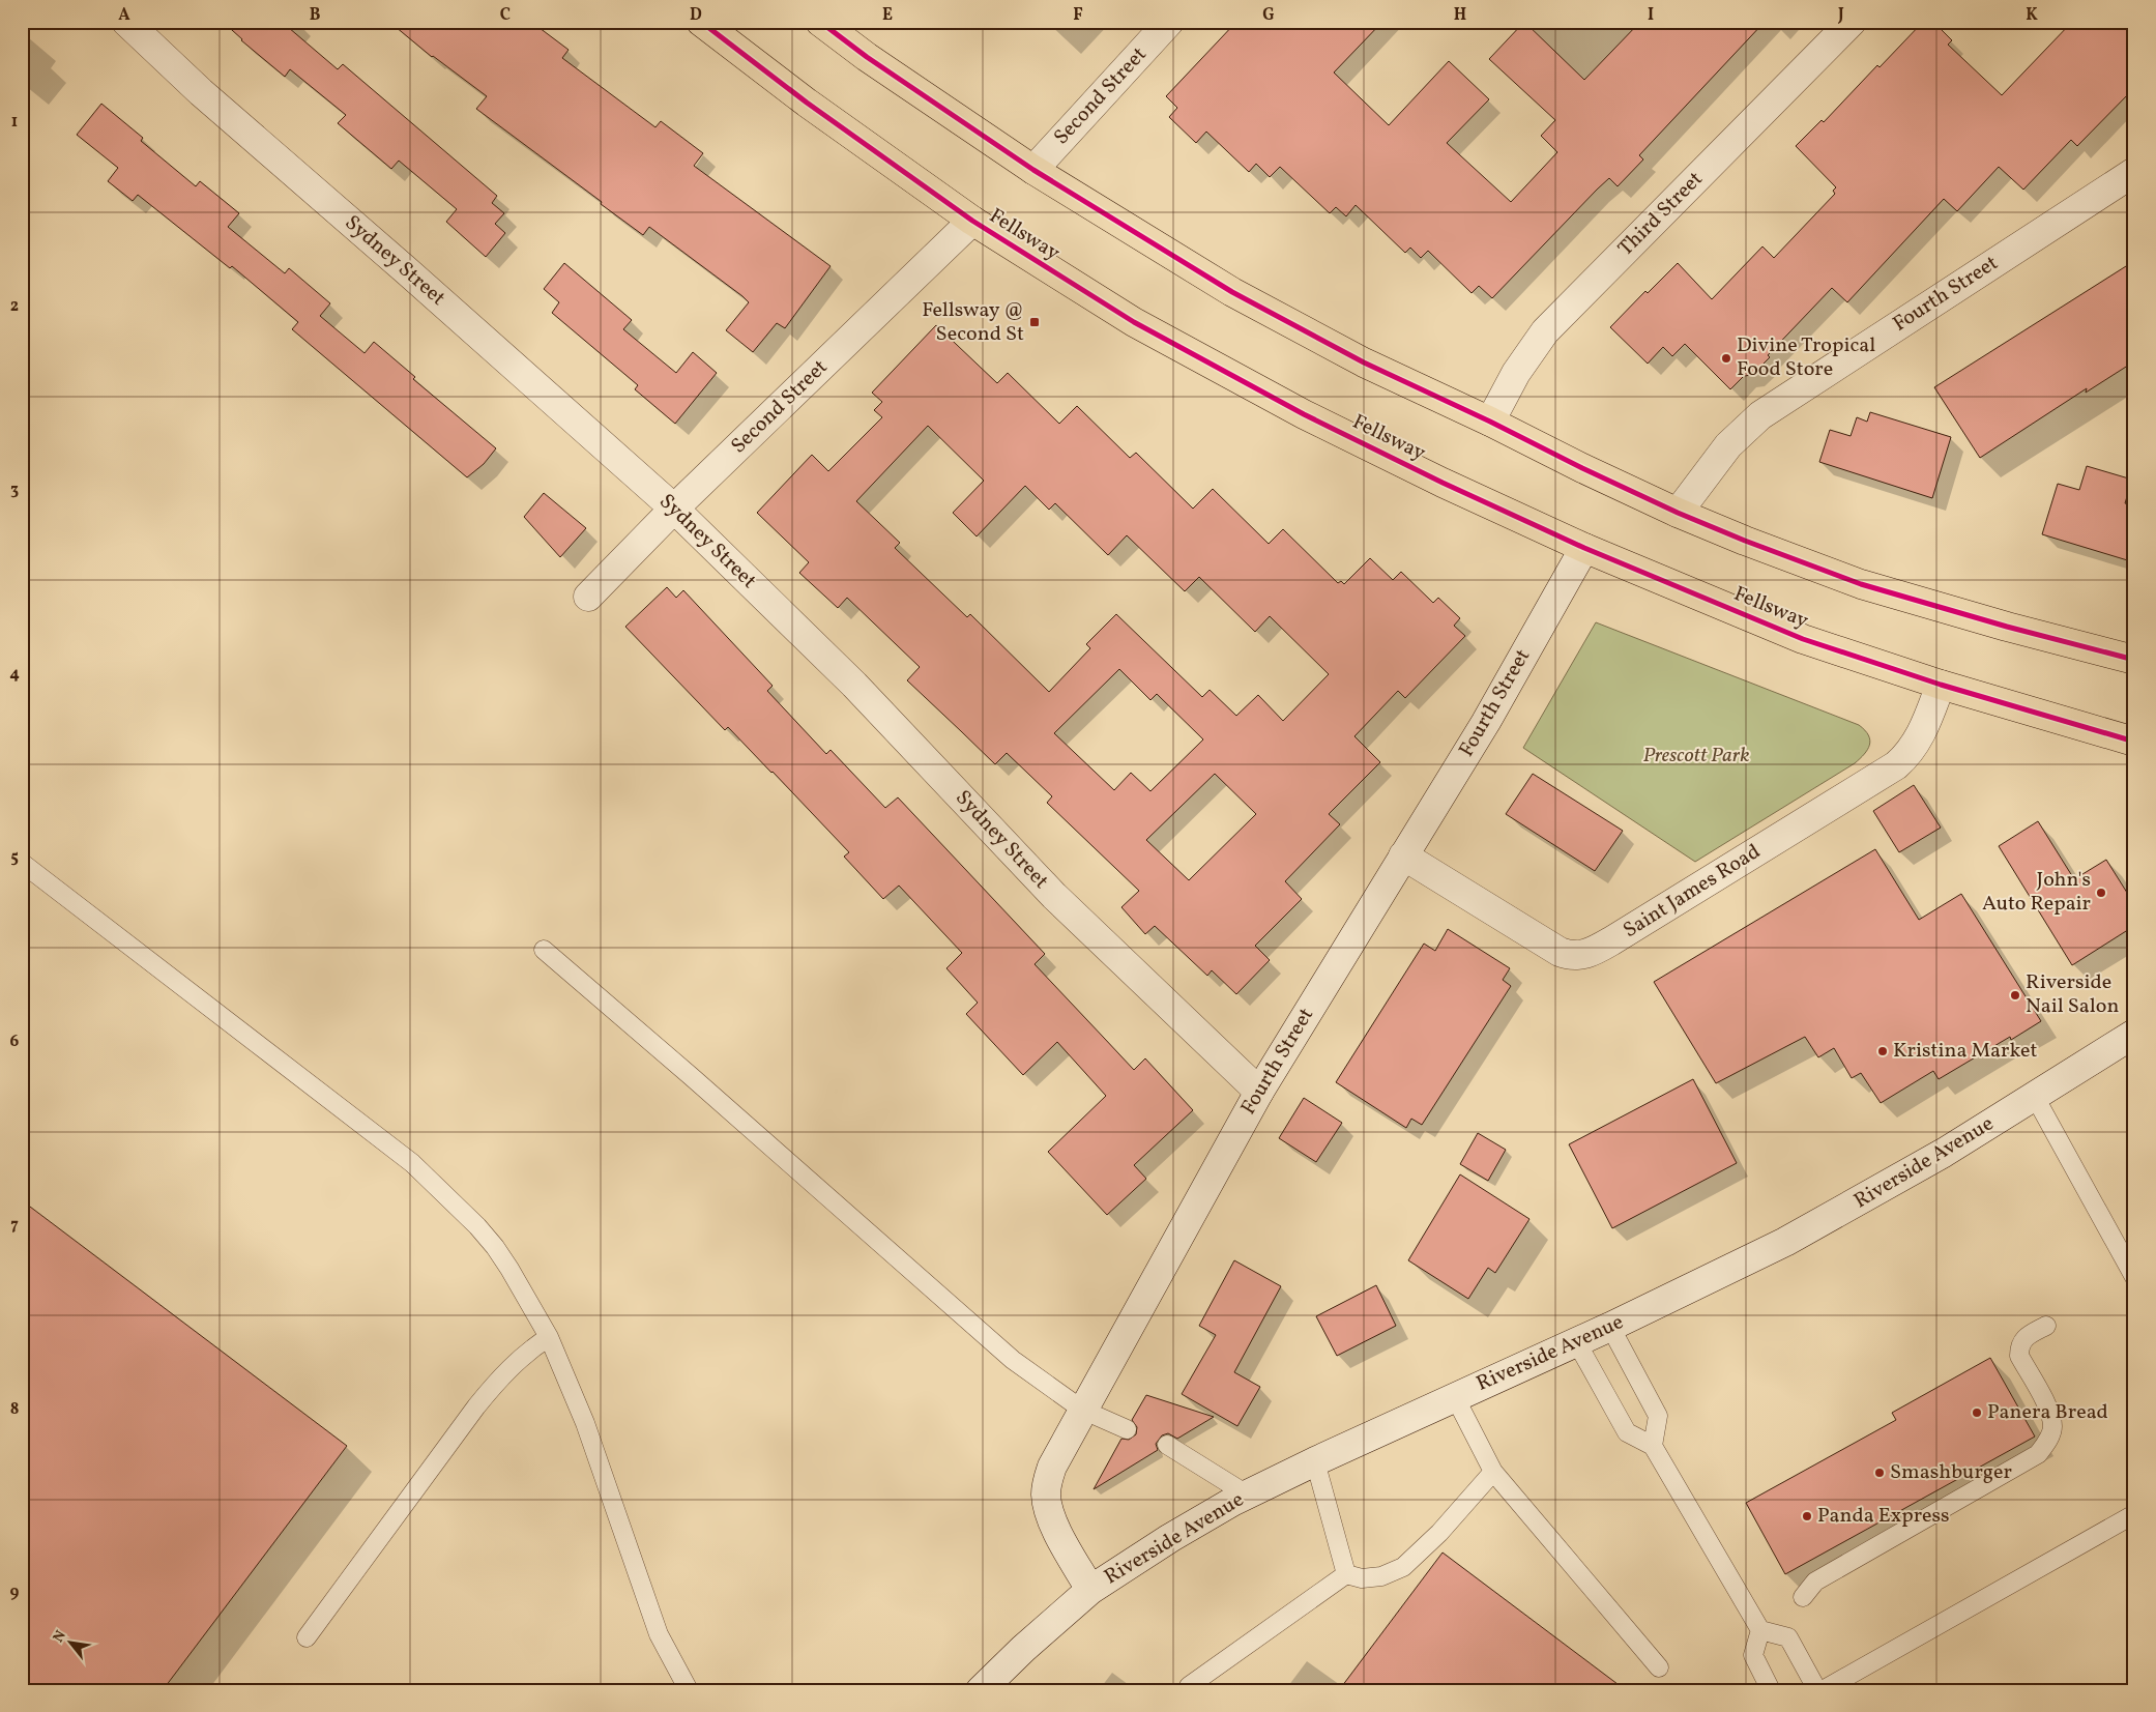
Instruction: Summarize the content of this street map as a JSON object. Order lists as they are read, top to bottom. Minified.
{"streets":{"main road":["Fellsway"],"street":["Second Street","Third Street","Sydney Street","Fourth Street","Saint James Road","Riverside Avenue"]},"crossings":[["Second Street","Fellsway"],["Second Street","Sydney Street"],["Fellsway","Fourth Street"],["Fellsway","Saint James Road"],["Sydney Street","Fourth Street"],["Fourth Street","Saint James Road"],["Fourth Street","Riverside Avenue"]],"parks":["Prescott Park"],"places":{"transit":["Fellsway @ Second St"],"other":["Divine Tropical Food Store","John's Auto Repair","Riverside Nail Salon","Kristina Market","Panera Bread","Smashburger","Panda Express"]},"north":"top left","grid":{"columns":["A","B","C","D","E","F","G","H","I","J","K"],"rows":["1","2","3","4","5","6","7","8","9"]}}
